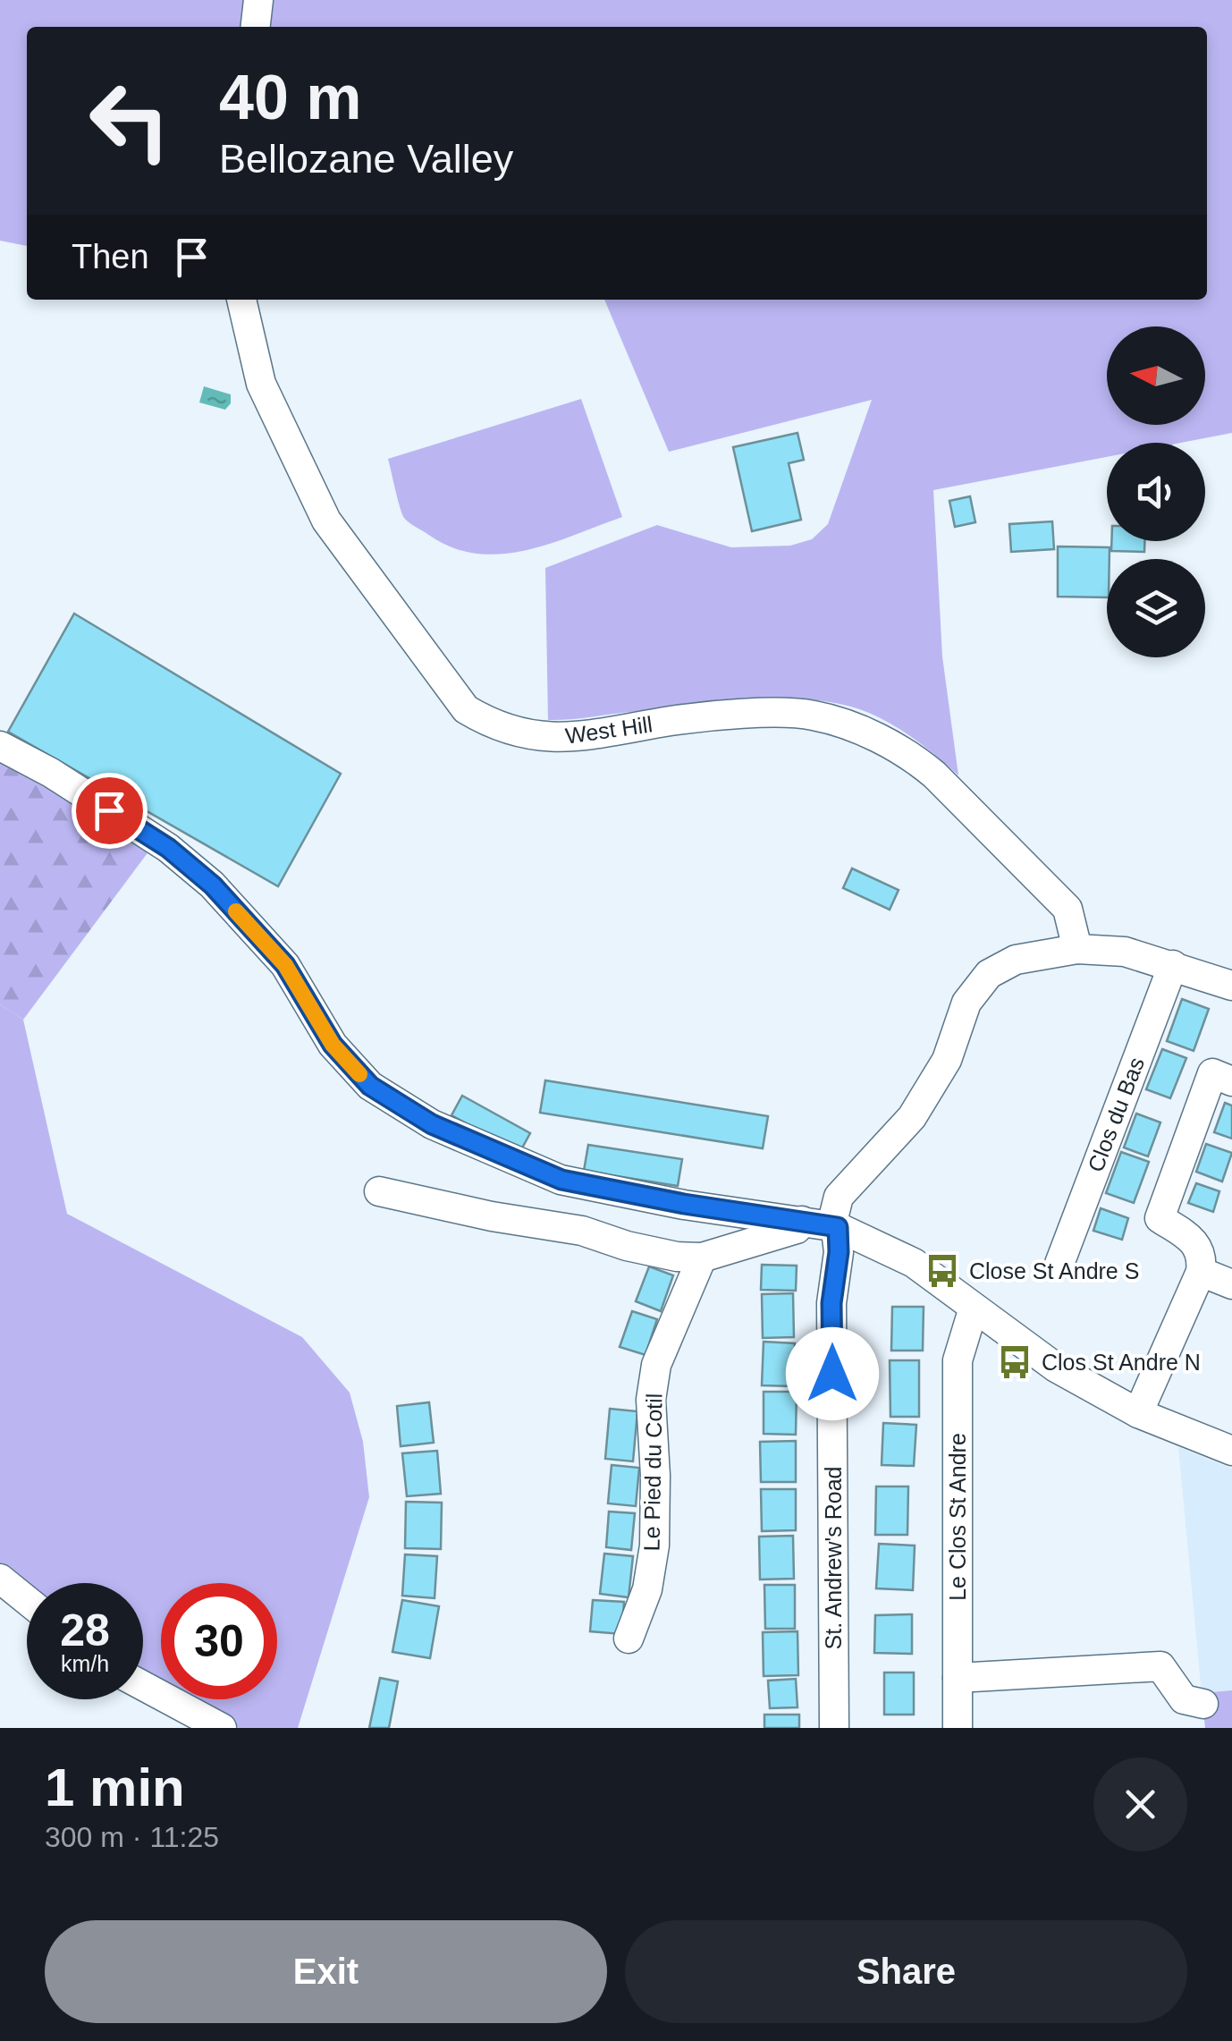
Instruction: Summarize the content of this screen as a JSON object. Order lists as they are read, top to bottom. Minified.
{"streets":{"street":["West Hill","Clos du Bas","Le Pied du Cotil","Le Clos St Andre","St. Andrew's Road"]},"crossings":[["West Hill","St. Andrew's Road"],["Clos du Bas","St. Andrew's Road"]],"places":{"bus stop":["Close St Andre S","Clos St Andre N"]},"north":"left","page":{"turn":["40 m","Bellozane Valley"],"then":"Then","speed":"28 km/h","limit":"30","heading":["1 min","300 m · 11:25"],"buttons":["Exit","Share"]}}
